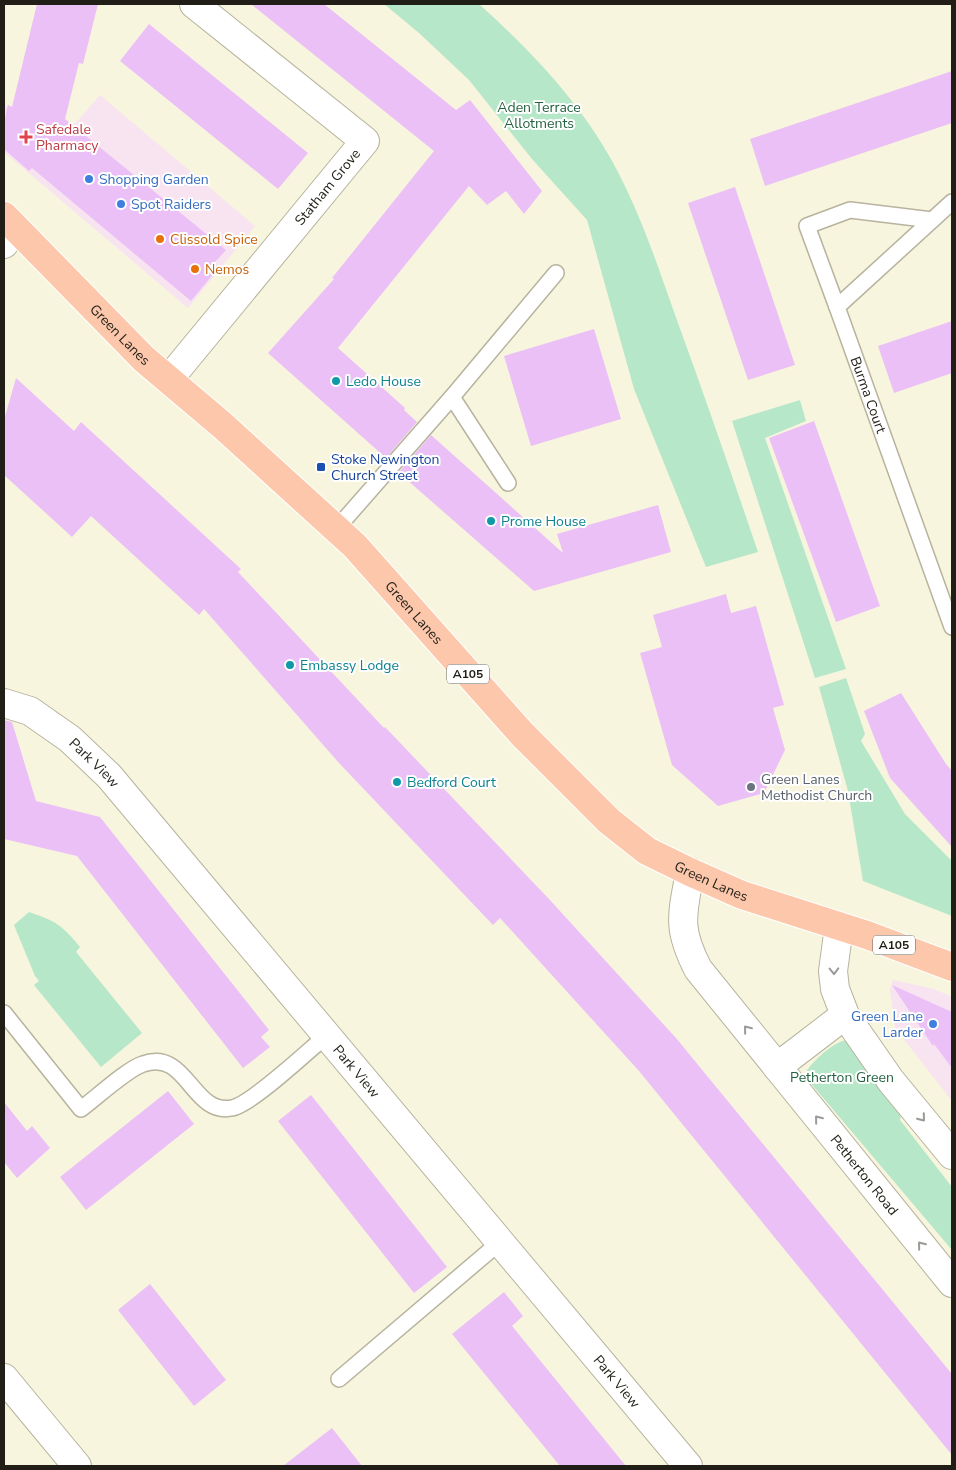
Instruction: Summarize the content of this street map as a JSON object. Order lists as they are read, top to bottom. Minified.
{"streets":{"main road":["Green Lanes","A105"],"street":["Statham Grove","Park View","Petherton Road"],"lane":["Burma Court"]},"crossings":[["Statham Grove","Green Lanes"],["Green Lanes","Petherton Road"]],"parks":["Aden Terrace Allotments","Petherton Green"],"places":{"health":["Safedale Pharmacy"],"other":["Shopping Garden","Spot Raiders","Clissold Spice","Nemos","Ledo House","Prome House","Embassy Lodge","Bedford Court","Green Lanes Methodist Church","Green Lane Larder"],"transit":["Stoke Newington Church Street"]}}
